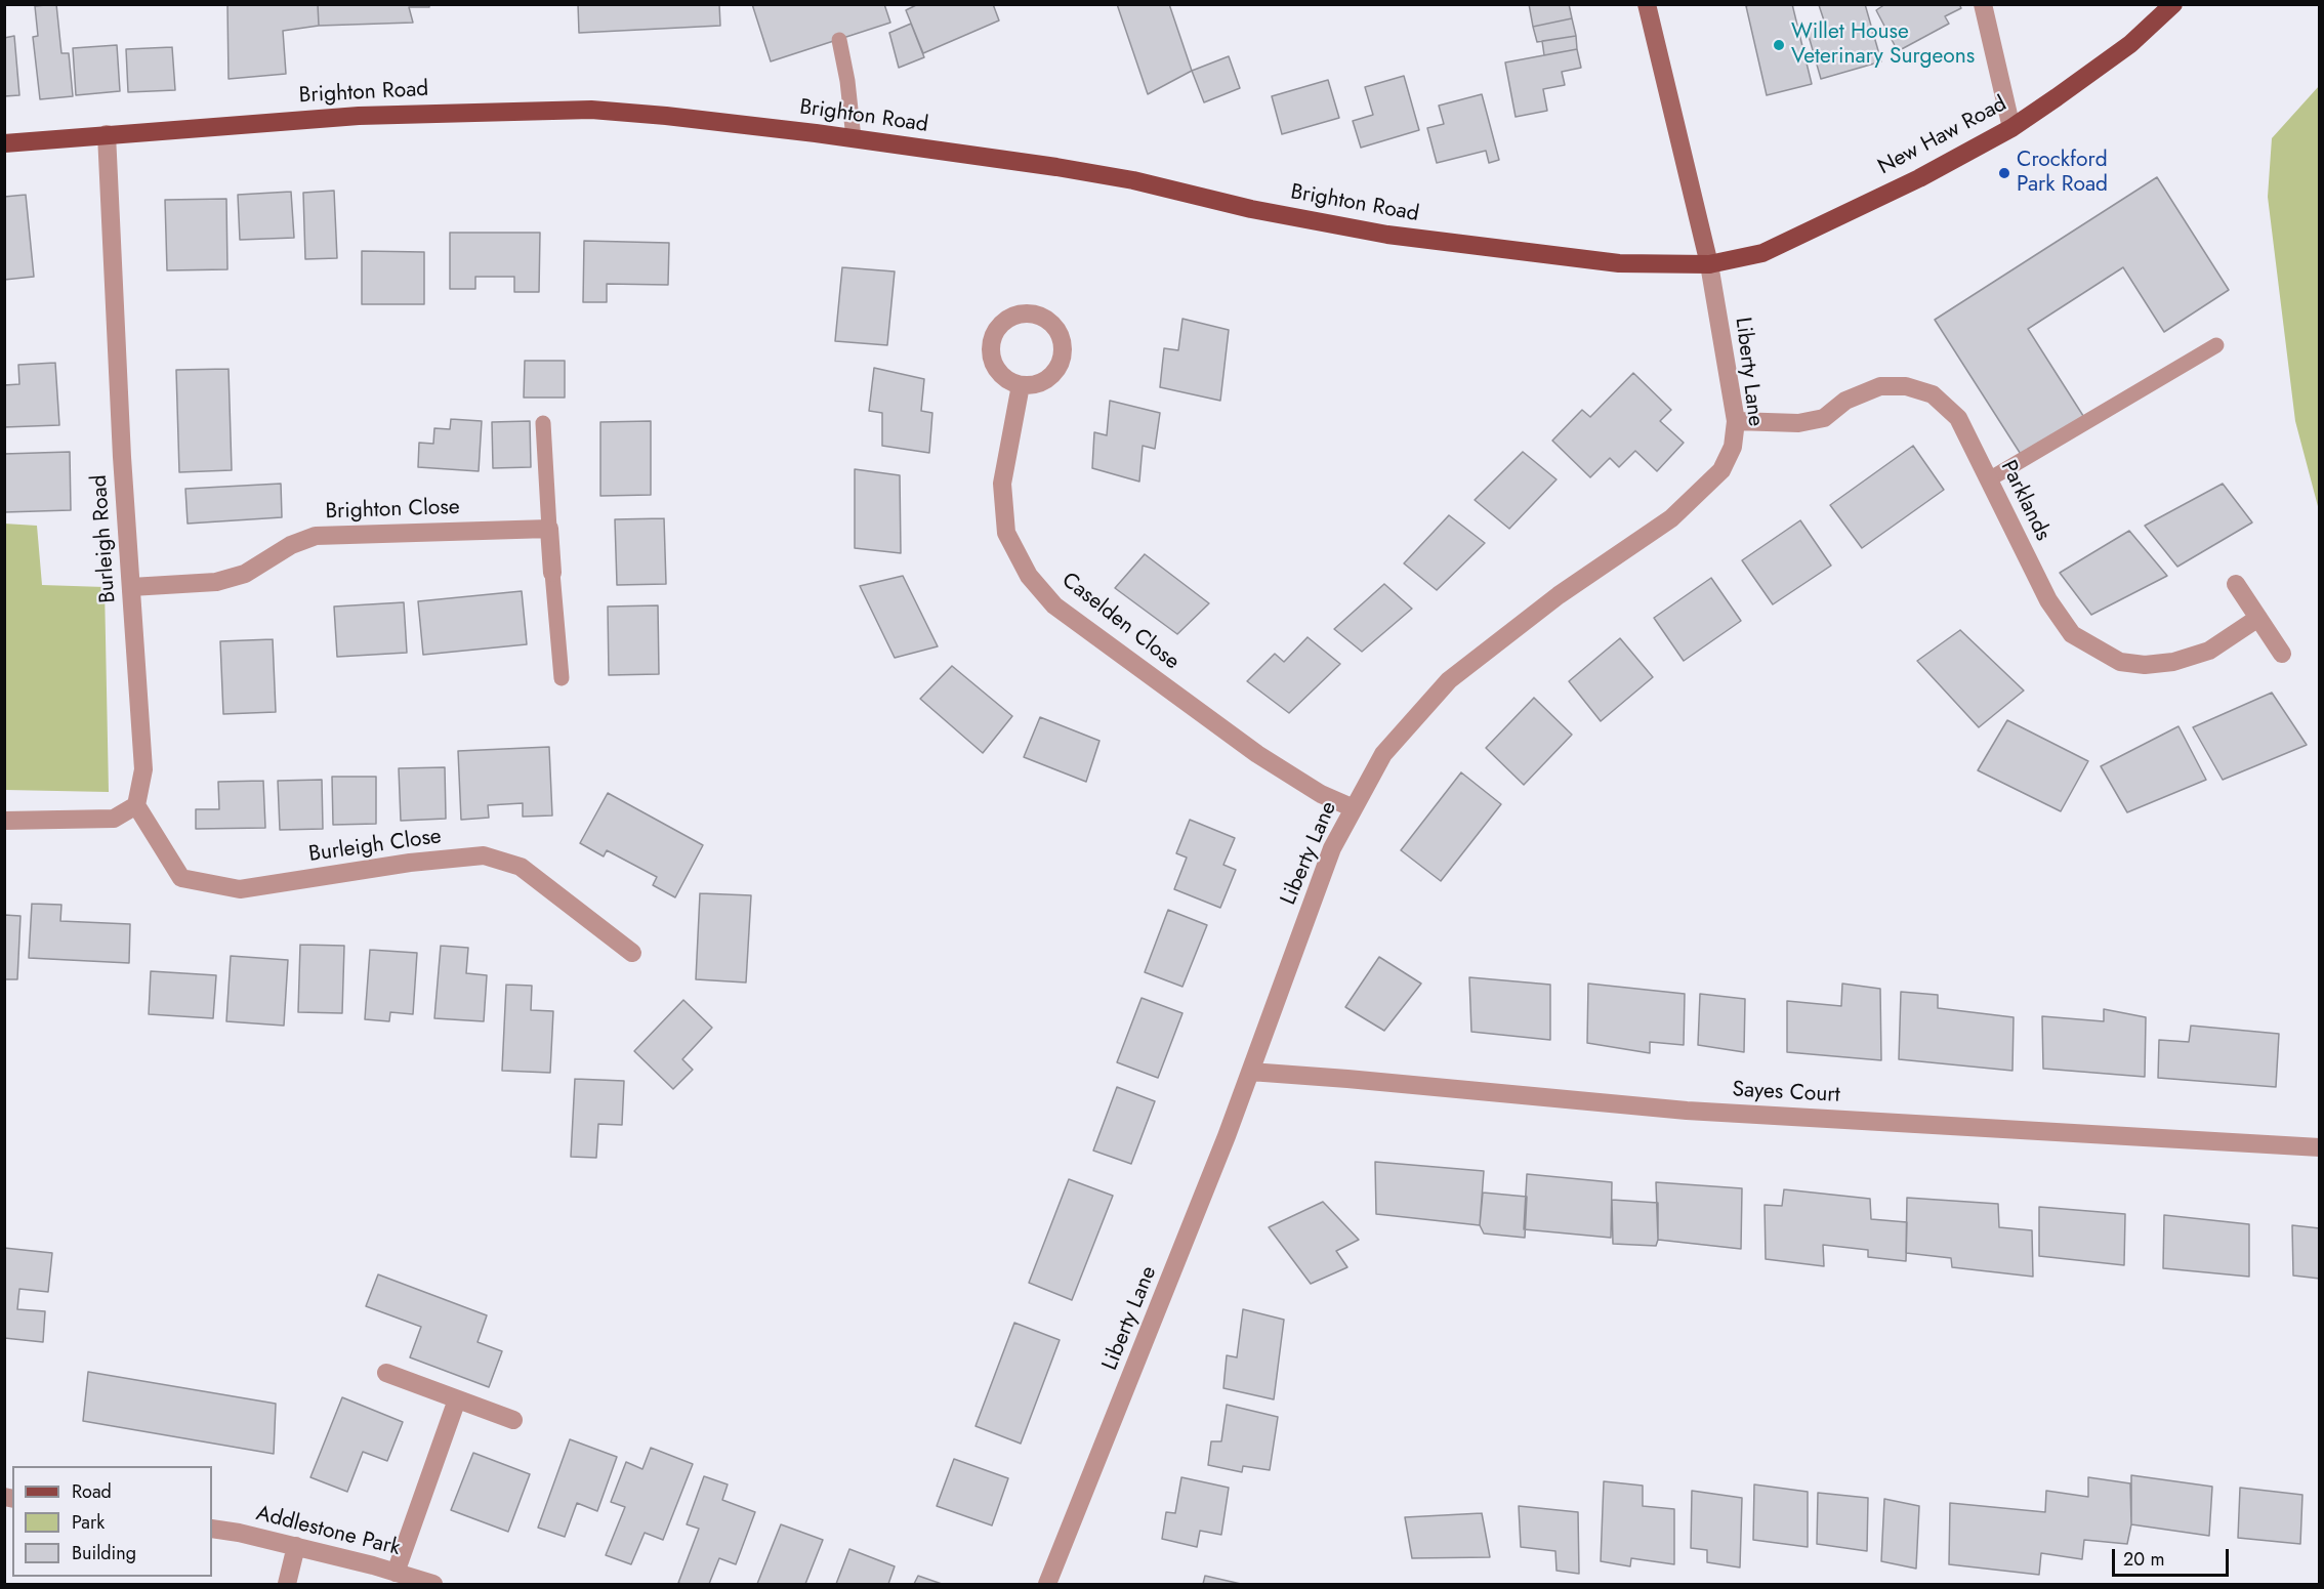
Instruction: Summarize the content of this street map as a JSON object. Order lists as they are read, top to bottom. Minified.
{"streets":{"main road":["Brighton Road","New Haw Road"],"street":["Liberty Lane","Parklands","Brighton Close","Burleigh Road","Caselden Close","Burleigh Close","Sayes Court","Addlestone Park"]},"crossings":[["Brighton Road","New Haw Road"],["Brighton Road","Liberty Lane"],["Brighton Road","Burleigh Road"],["New Haw Road","Liberty Lane"],["Liberty Lane","Parklands"],["Liberty Lane","Caselden Close"],["Liberty Lane","Sayes Court"],["Brighton Close","Burleigh Road"],["Burleigh Road","Burleigh Close"]],"places":["Willet House Veterinary Surgeons","Crockford Park Road"],"legend":["Road","Park","Building"],"scale_bar":"20 m"}
